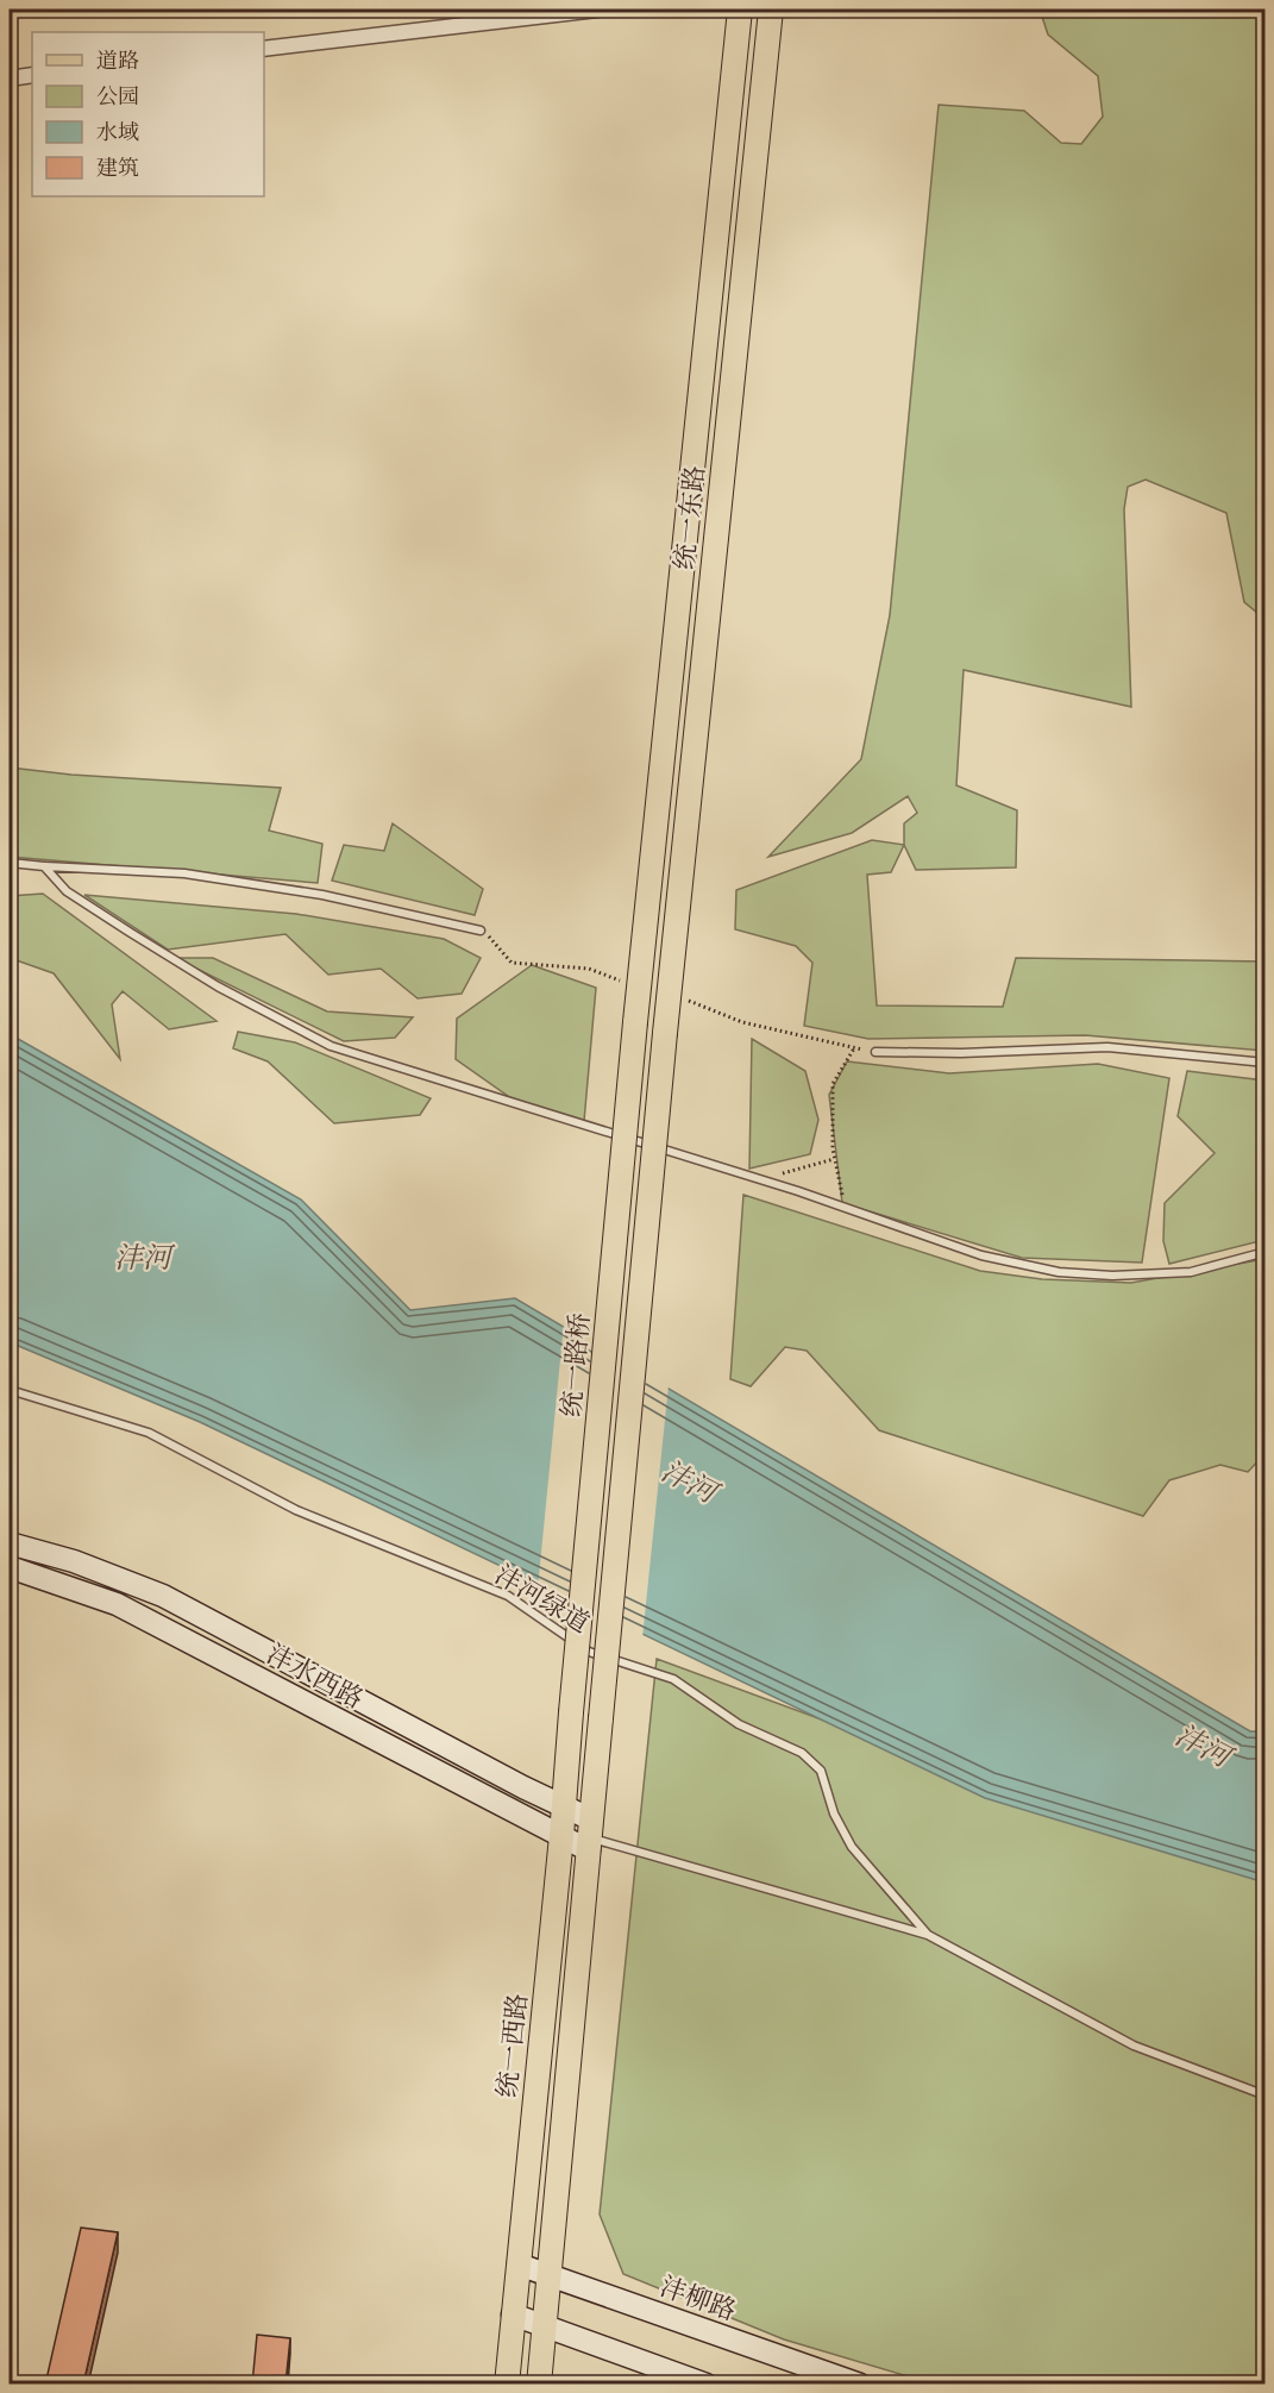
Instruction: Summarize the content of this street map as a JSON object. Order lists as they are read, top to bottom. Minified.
{"streets":{"main road":["统一东路","统一路桥","统一西路"],"street":["沣水西路","沣柳路"],"lane":["沣河绿道"]},"crossings":[["统一东路","统一路桥"],["统一东路","沣水西路"],["统一路桥","统一西路"],["沣水西路","统一西路"],["统一西路","沣柳路"]],"water":["沣河"],"legend":["道路","公园","水域","建筑"]}
